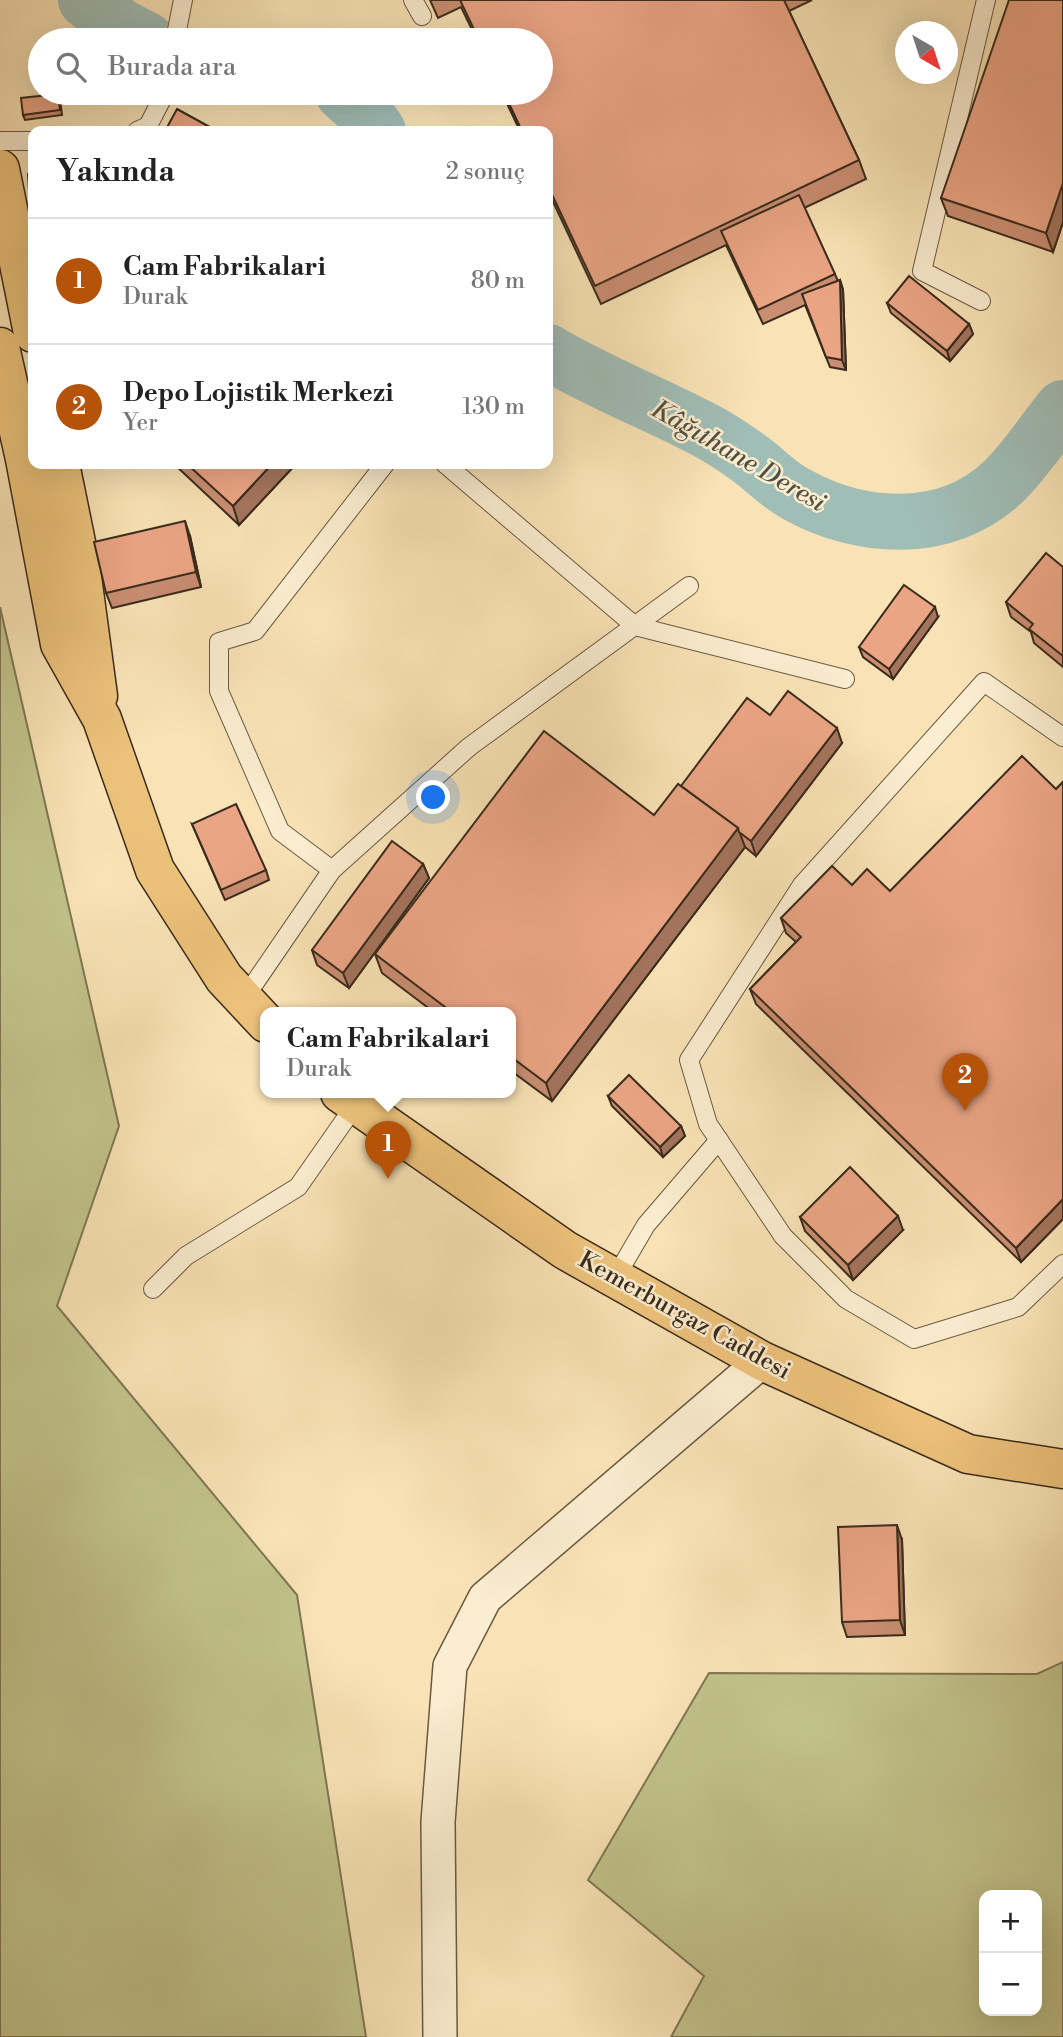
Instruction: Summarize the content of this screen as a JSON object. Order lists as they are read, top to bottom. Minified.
{"streets":{"main road":["Kemerburgaz Caddesi"]},"water":["Kâğıthane Deresi"],"north":"bottom right","page":{"search":"Burada ara","heading":["Yakında","2 sonuç"],"list":[{"mark":"1","name":"Cam Fabrikalari","note":"Durak","value":"80 m"},{"mark":"2","name":"Depo Lojistik Merkezi","note":"Yer","value":"130 m"}],"popup":["Cam Fabrikalari","Durak"],"pins":["2","1"],"map_buttons":["+","−"]}}
